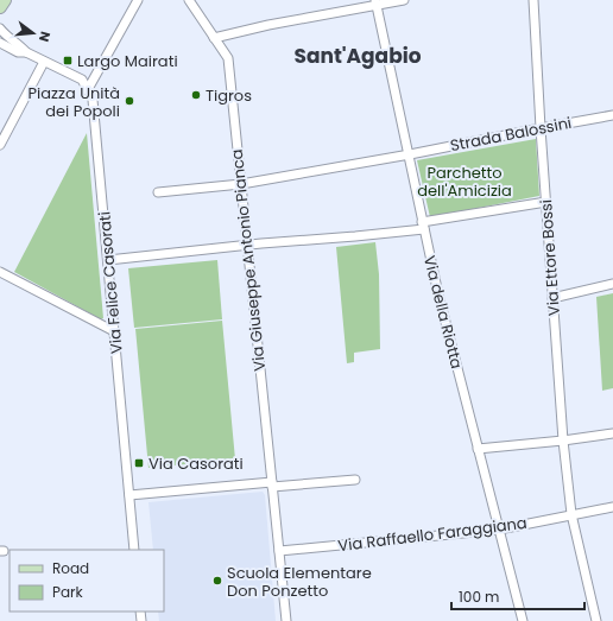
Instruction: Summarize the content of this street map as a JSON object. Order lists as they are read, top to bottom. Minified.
{"streets":{"street":["Strada Balossini","Via Ettore Bossi","Via Giuseppe Antonio Pianca","Via Felice Casorati","Via della Riotta","Via Raffaello Faraggiana"]},"crossings":[["Strada Balossini","Via Ettore Bossi"],["Strada Balossini","Via Giuseppe Antonio Pianca"],["Strada Balossini","Via della Riotta"],["Via Ettore Bossi","Via Raffaello Faraggiana"],["Via Giuseppe Antonio Pianca","Via Raffaello Faraggiana"],["Via della Riotta","Via Raffaello Faraggiana"]],"districts":["Sant'Agabio"],"parks":["Parchetto dell'Amicizia"],"places":{"transit":["Largo Mairati","Via Casorati"],"other":["Tigros","Piazza Unità dei Popoli","Scuola Elementare Don Ponzetto"]},"legend":["Road","Park"],"scale_bar":"100 m","north":"right"}
